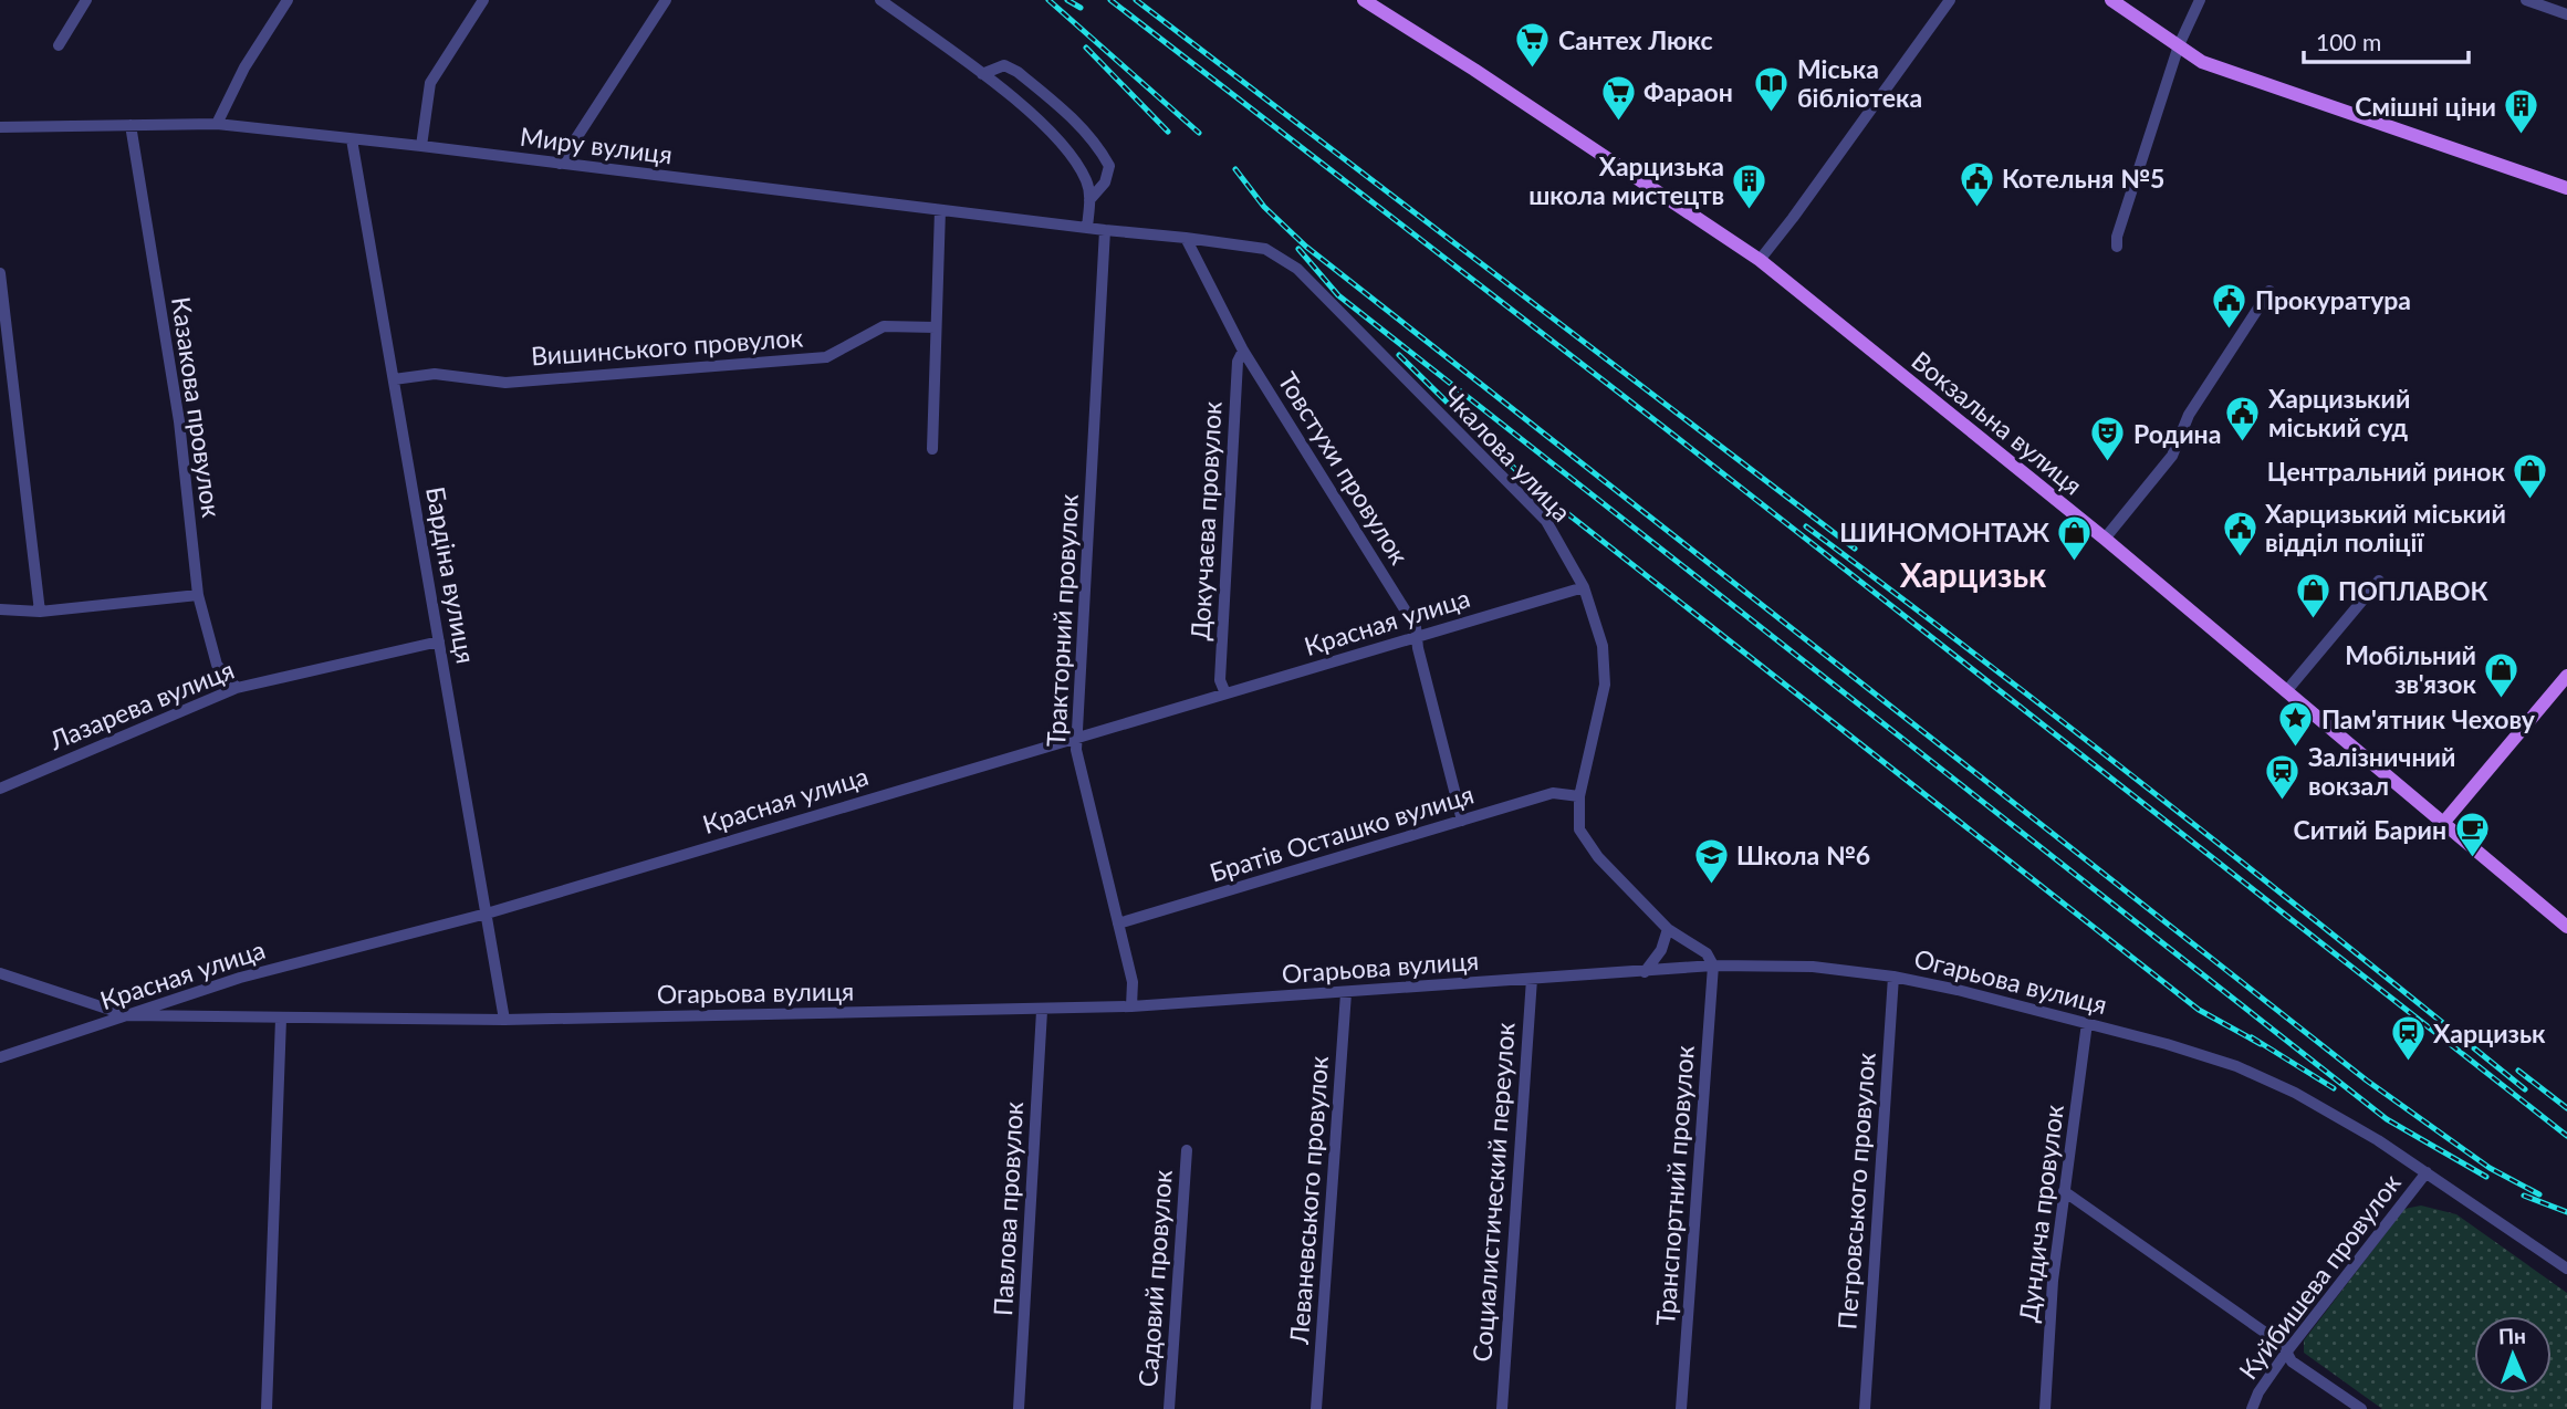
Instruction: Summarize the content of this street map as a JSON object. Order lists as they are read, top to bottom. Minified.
{"streets":{"main road":["Вокзальна вулиця"],"street":["Миру вулиця","Вишинського провулок","Казакова провулок","Чкалова улица","Товстухи провулок","Докучаєва провулок","Бардіна вулиця","Тракторний провулок","Красная улица","Лазарева вулиця","Братів Осташко вулиця","Огарьова вулиця","Транспортний провулок","Петровського провулок","Социалистический переулок","Леваневського провулок","Павлова провулок","Дундича провулок","Куйбишева провулок","Садовий провулок"]},"crossings":[["Миру вулиця","Казакова провулок"],["Миру вулиця","Чкалова улица"],["Миру вулиця","Товстухи провулок"],["Миру вулиця","Бардіна вулиця"],["Миру вулиця","Тракторний провулок"],["Вишинського провулок","Бардіна вулиця"],["Казакова провулок","Лазарева вулиця"],["Чкалова улица","Товстухи провулок"],["Чкалова улица","Красная улица"],["Чкалова улица","Братів Осташко вулиця"],["Чкалова улица","Огарьова вулиця"],["Чкалова улица","Транспортний провулок"],["Товстухи провулок","Докучаєва провулок"],["Товстухи провулок","Красная улица"],["Товстухи провулок","Братів Осташко вулиця"],["Докучаєва провулок","Красная улица"],["Бардіна вулиця","Красная улица"],["Бардіна вулиця","Лазарева вулиця"],["Бардіна вулиця","Огарьова вулиця"],["Тракторний провулок","Красная улица"],["Тракторний провулок","Братів Осташко вулиця"],["Тракторний провулок","Огарьова вулиця"],["Красная улица","Огарьова вулиця"],["Огарьова вулиця","Транспортний провулок"],["Огарьова вулиця","Петровського провулок"],["Огарьова вулиця","Социалистический переулок"],["Огарьова вулиця","Леваневського провулок"],["Огарьова вулиця","Павлова провулок"],["Огарьова вулиця","Дундича провулок"],["Огарьова вулиця","Куйбишева провулок"]],"districts":["Харцизьк"],"places":{"supermarket":["Сантех Люкс","Фараон"],"library":["Міська бібліотека"],"building":["Смішні ціни","Харцизька школа мистецтв"],"public building":["Котельня №5","Прокуратура","Харцизький міський суд","Харцизький міський відділ поліції"],"theatre":["Родина"],"shop":["Центральний ринок","ШИНОМОНТАЖ","ПОПЛАВОК","Мобільний зв'язок"],"place":["Пам'ятник Чехову"],"station":["Залізничний вокзал","Харцизьк"],"cafe":["Ситий Барин"],"school or university":["Школа №6"]},"scale_bar":"100 m","north":"top"}
